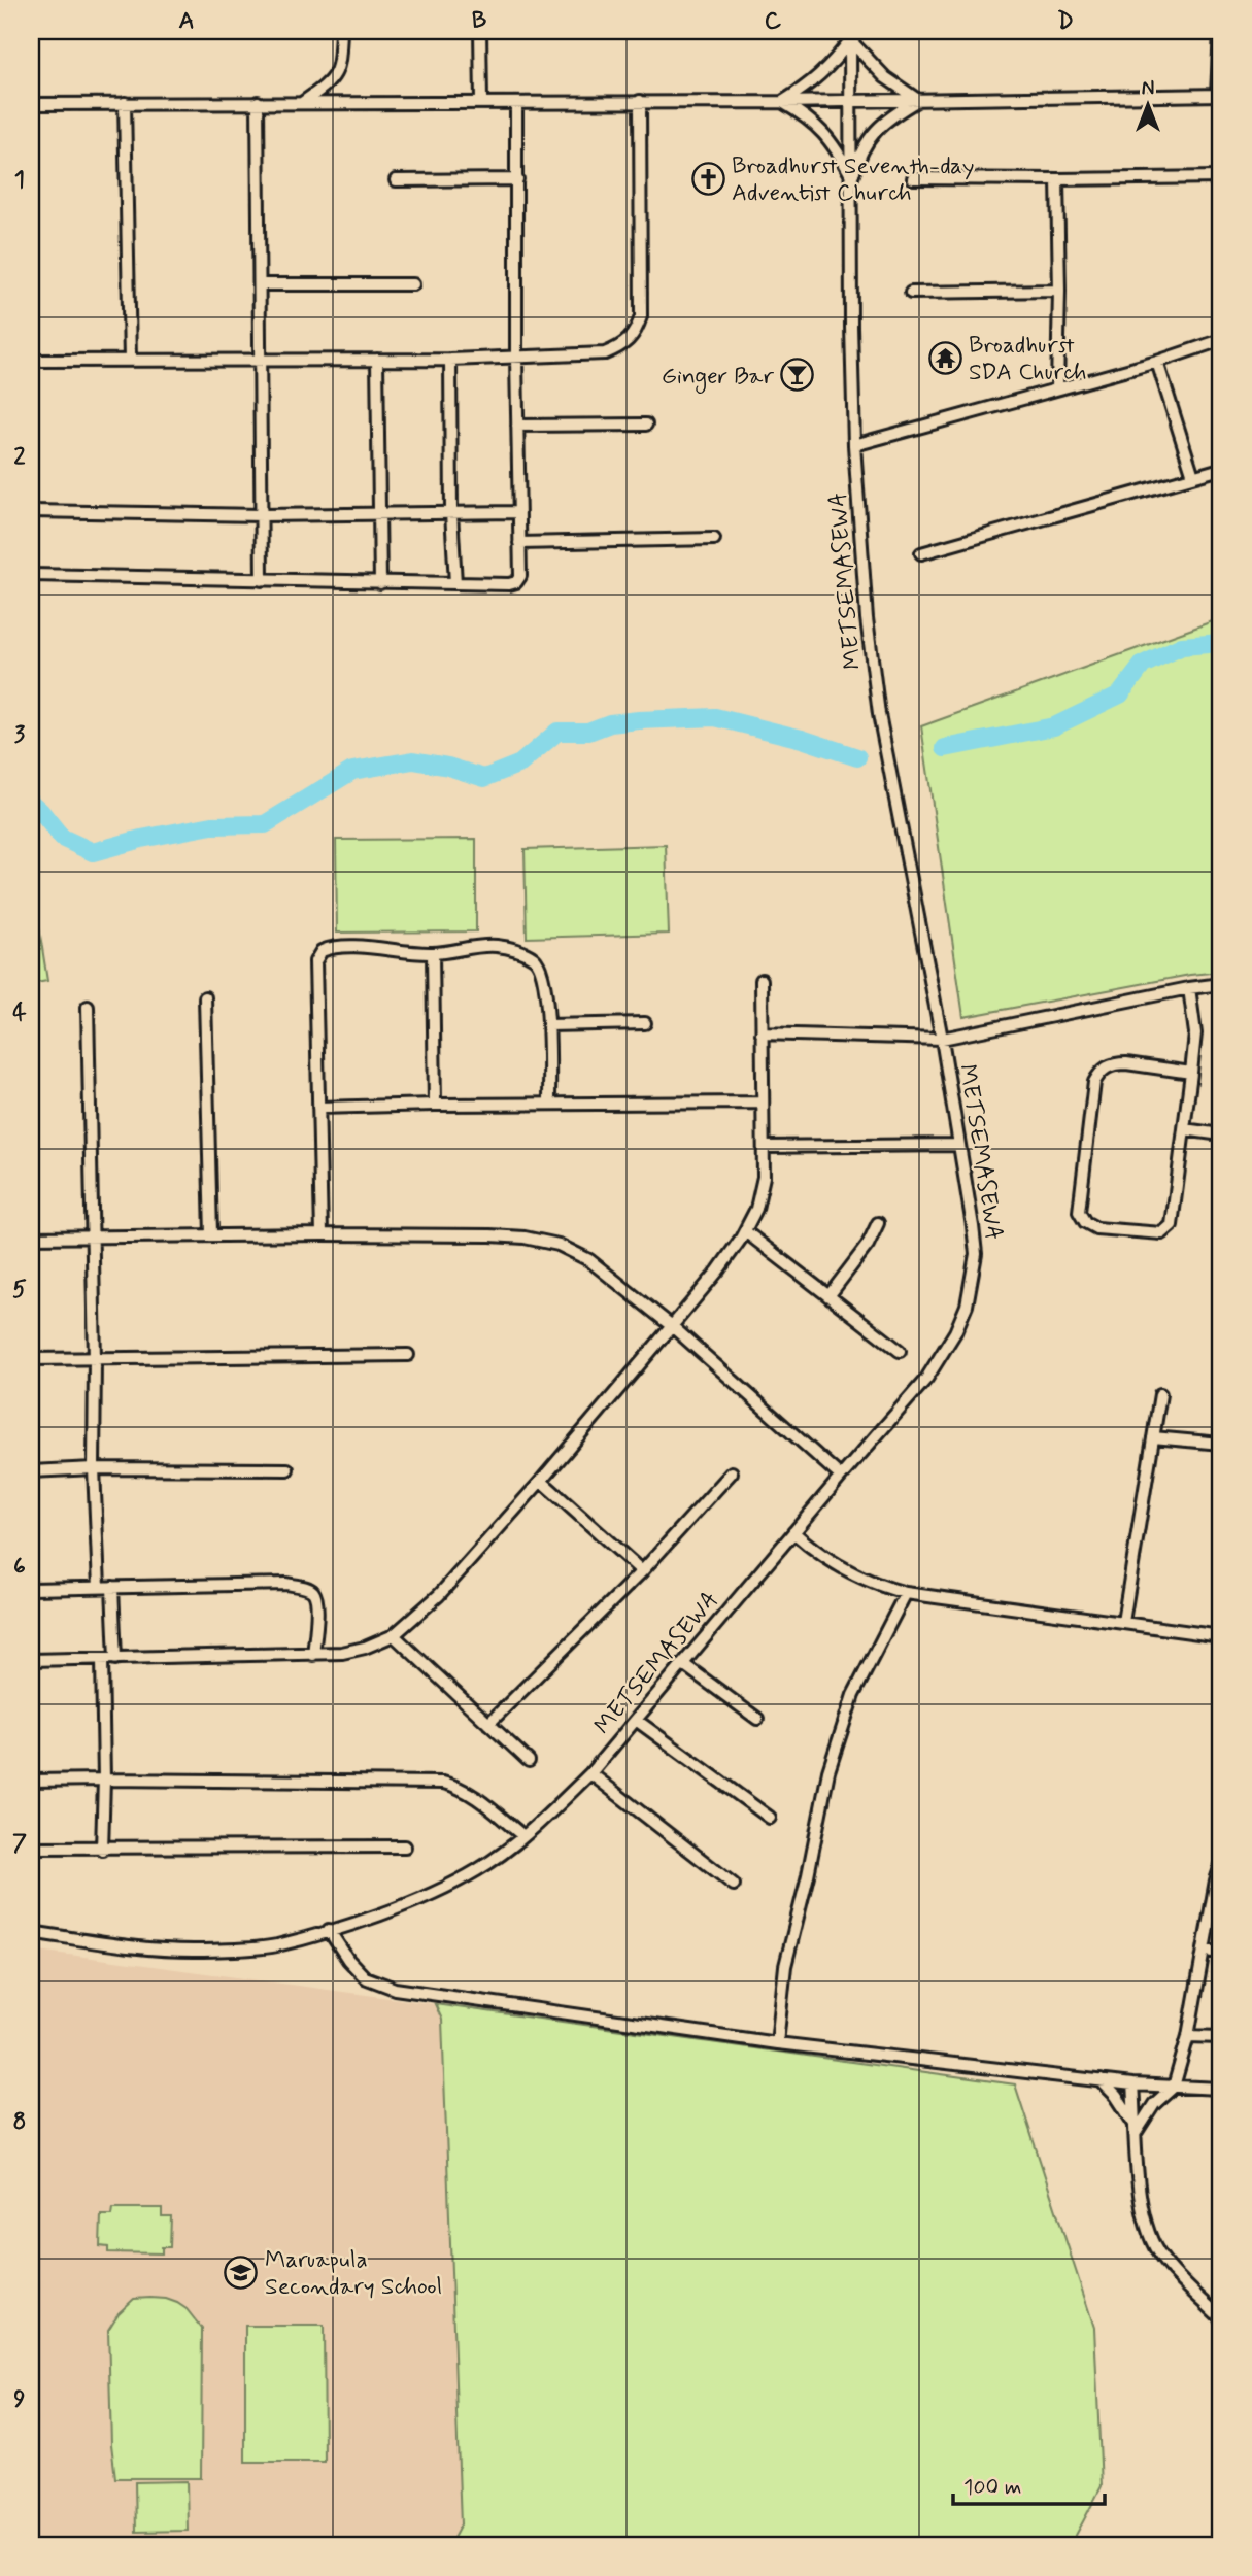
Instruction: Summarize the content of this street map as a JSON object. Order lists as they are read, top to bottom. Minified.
{"streets":{"street":["METSEMASEWA"]},"places":{"church":["Broadhurst Seventh-day Adventist Church"],"temple":["Broadhurst SDA Church"],"bar":["Ginger Bar"],"school or university":["Maruapula Secondary School"]},"scale_bar":"100 m","north":"top","grid":{"columns":["A","B","C","D"],"rows":["1","2","3","4","5","6","7","8","9"]}}
